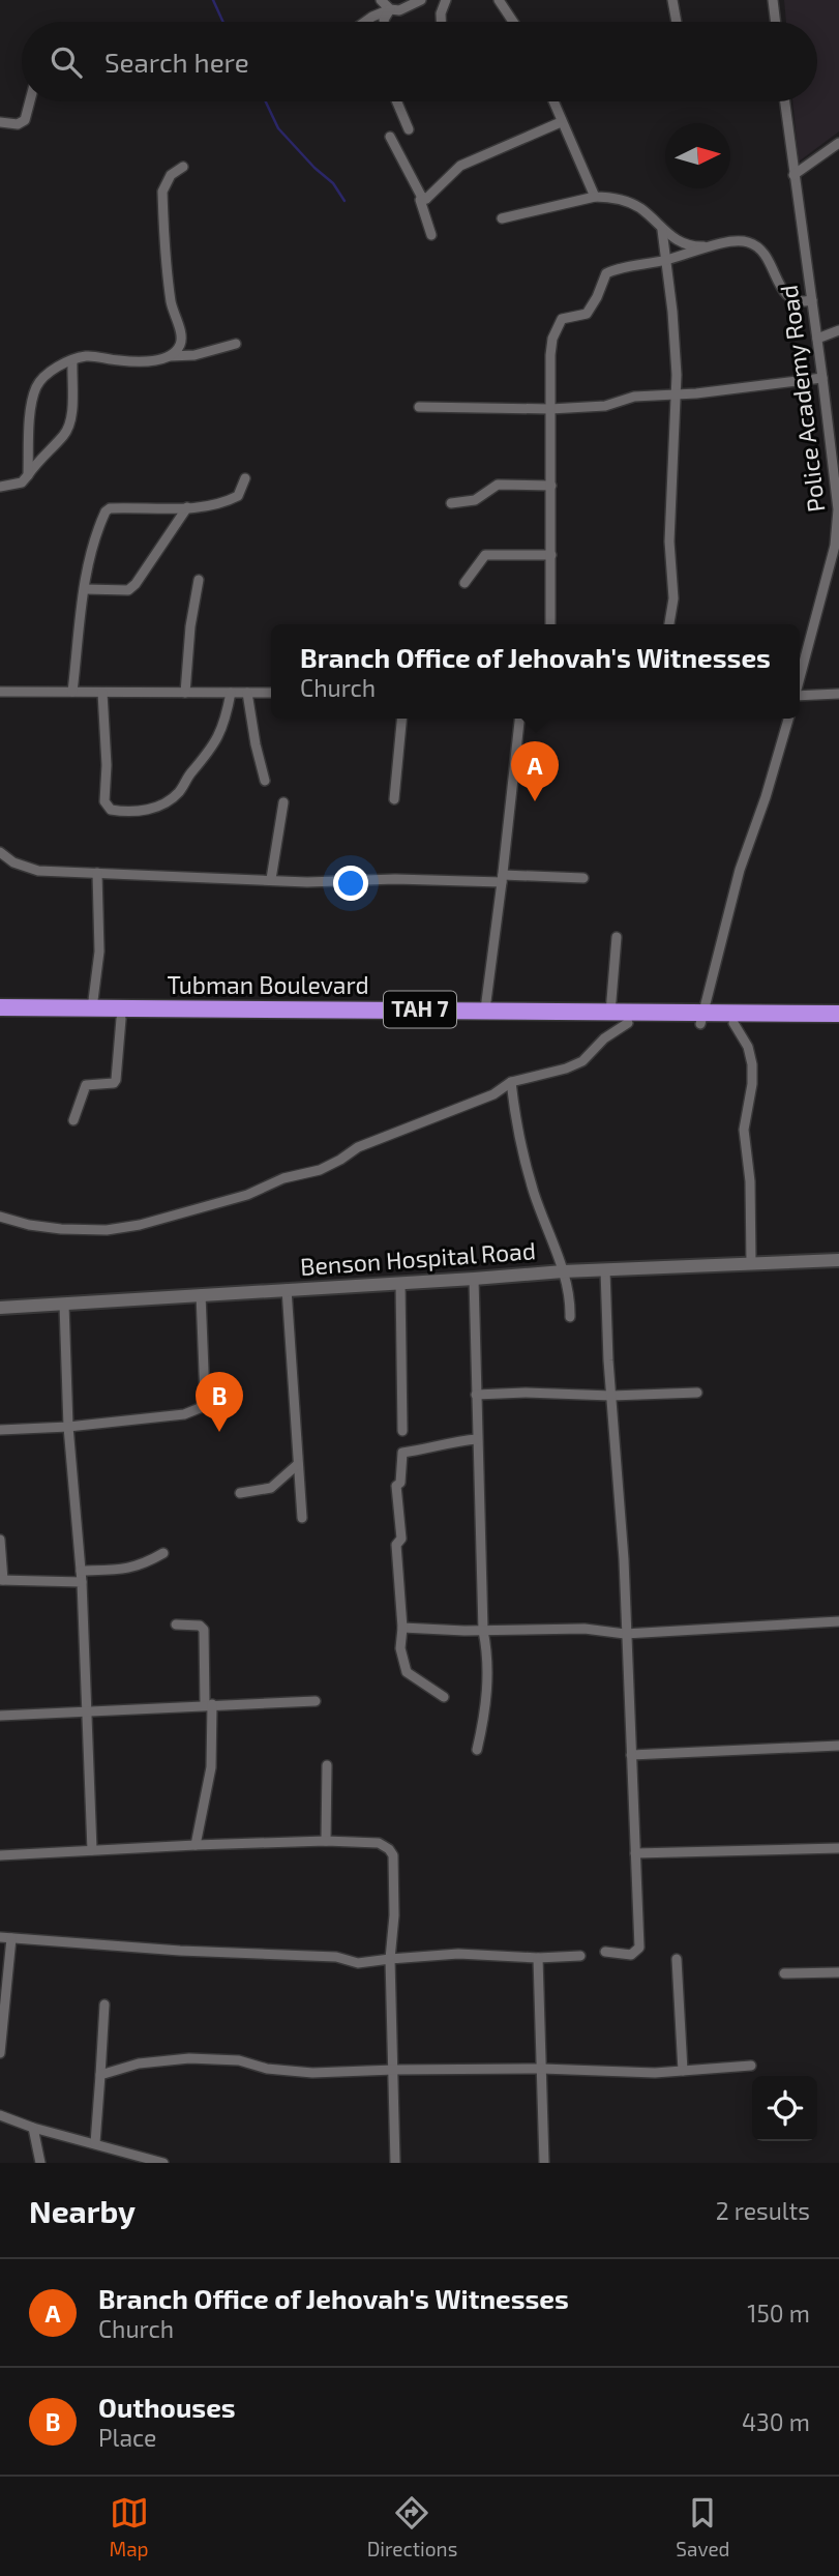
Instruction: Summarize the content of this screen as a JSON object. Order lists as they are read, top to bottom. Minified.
{"streets":{"highway":["Tubman Boulevard","TAH 7"],"street":["Police Academy Road","Benson Hospital Road"]},"north":"right","page":{"search":"Search here","popup":["Branch Office of Jehovah's Witnesses","Church"],"pins":["A","B"],"heading":["Nearby","2 results"],"list":[{"mark":"A","name":"Branch Office of Jehovah's Witnesses","note":"Church","value":"150 m"},{"mark":"B","name":"Outhouses","note":"Place","value":"430 m"}],"nav":["Map","Directions","Saved"]}}
